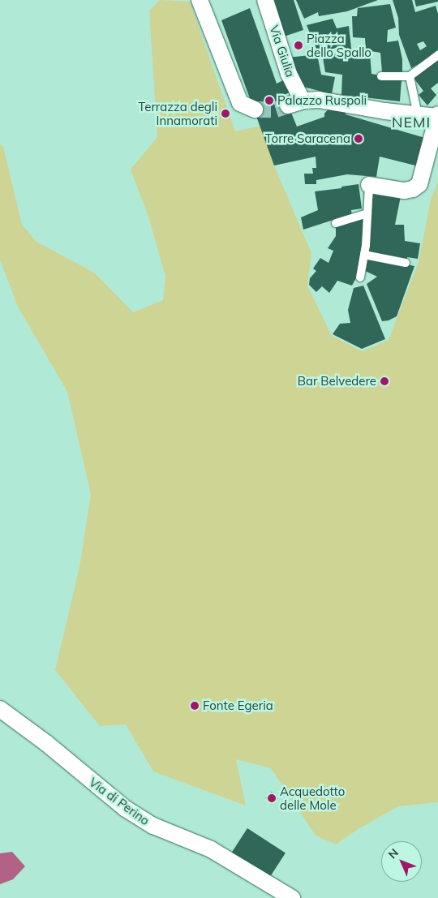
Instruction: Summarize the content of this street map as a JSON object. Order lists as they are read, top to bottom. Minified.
{"streets":{"street":["Via Giulia","Via di Perino"]},"districts":["NEMI"],"places":["Piazza dello Spallo","Palazzo Ruspoli","Terrazza degli Innamorati","Torre Saracena","Bar Belvedere","Fonte Egeria","Acquedotto delle Mole"],"north":"top left"}
